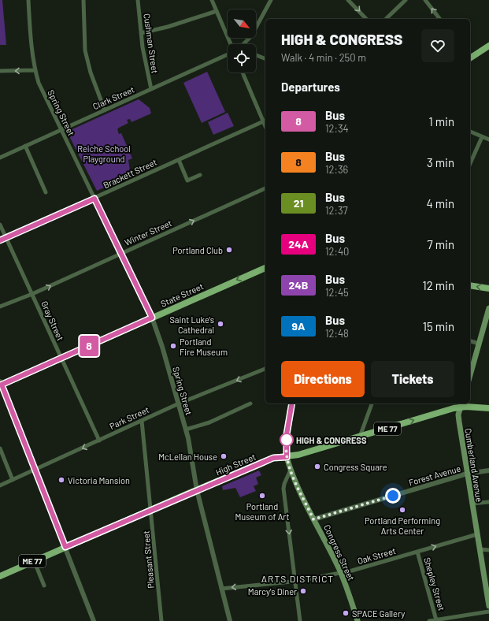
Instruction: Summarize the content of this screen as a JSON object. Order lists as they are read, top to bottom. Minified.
{"streets":{"main road":["State Street","ME 77","High Street","Cumberland Avenue","Congress Street"],"street":["Cushman Street","Clark Street","Spring Street","Brackett Street","Winter Street","Gray Street","Park Street","Forest Avenue","Oak Street","Pleasant Street","Shepley Street"]},"crossings":[["Cushman Street","Clark Street"],["Clark Street","Spring Street"],["Spring Street","Brackett Street"],["Spring Street","Winter Street"],["Spring Street","State Street"],["Spring Street","Park Street"],["Spring Street","High Street"],["Spring Street","Oak Street"],["Brackett Street","Gray Street"],["Winter Street","Gray Street"],["State Street","Gray Street"],["Gray Street","Park Street"],["Park Street","Pleasant Street"],["High Street","Cumberland Avenue"],["High Street","Congress Street"],["High Street","Pleasant Street"],["Cumberland Avenue","Forest Avenue"],["Cumberland Avenue","Oak Street"],["Forest Avenue","Congress Street"],["Congress Street","Oak Street"],["Oak Street","Shepley Street"]],"one_way":["Winter Street","State Street"],"districts":["ARTS DISTRICT"],"parks":["Reiche School Playground"],"places":["Portland Club","Saint Luke's Cathedral","Portland Fire Museum","HIGH & CONGRESS","McLellan House","Congress Square","Victoria Mansion","Portland Museum of Art","Portland Performing Arts Center","Marcy's Diner","SPACE Gallery"],"lines":["bus line 8"],"north":"bottom right","page":{"on_map":"8","heading":[["HIGH & CONGRESS","Walk · 4 min · 250 m"],"Departures"],"list":[{"mark":"8","name":"Bus","note":"12:34","value":"1 min"},{"mark":"8","name":"Bus","note":"12:36","value":"3 min"},{"mark":"21","name":"Bus","note":"12:37","value":"4 min"},{"mark":"24A","name":"Bus","note":"12:40","value":"7 min"},{"mark":"24B","name":"Bus","note":"12:45","value":"12 min"},{"mark":"9A","name":"Bus","note":"12:48","value":"15 min"}],"buttons":["Directions","Tickets"]}}
